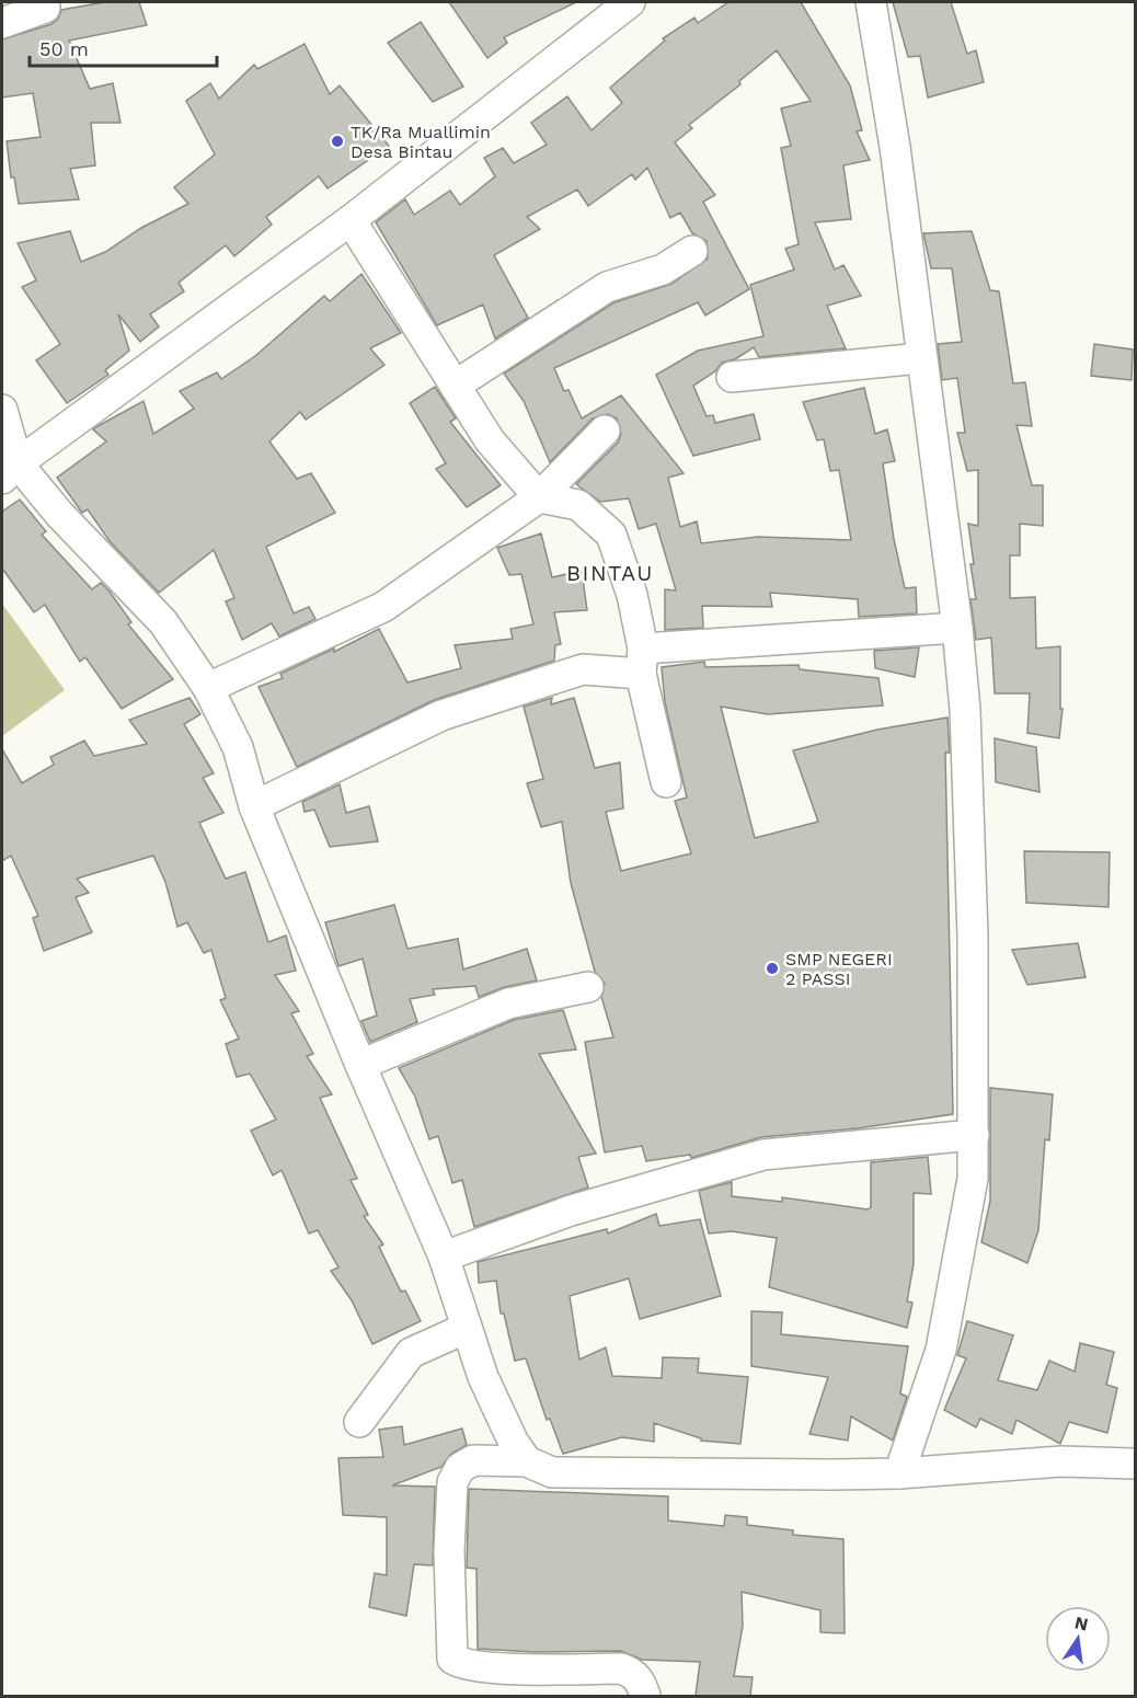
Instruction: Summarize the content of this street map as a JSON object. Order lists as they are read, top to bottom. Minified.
{"districts":["BINTAU"],"places":["TK/Ra Muallimin Desa Bintau","SMP NEGERI 2 PASSI"],"scale_bar":"50 m","north":"top"}
